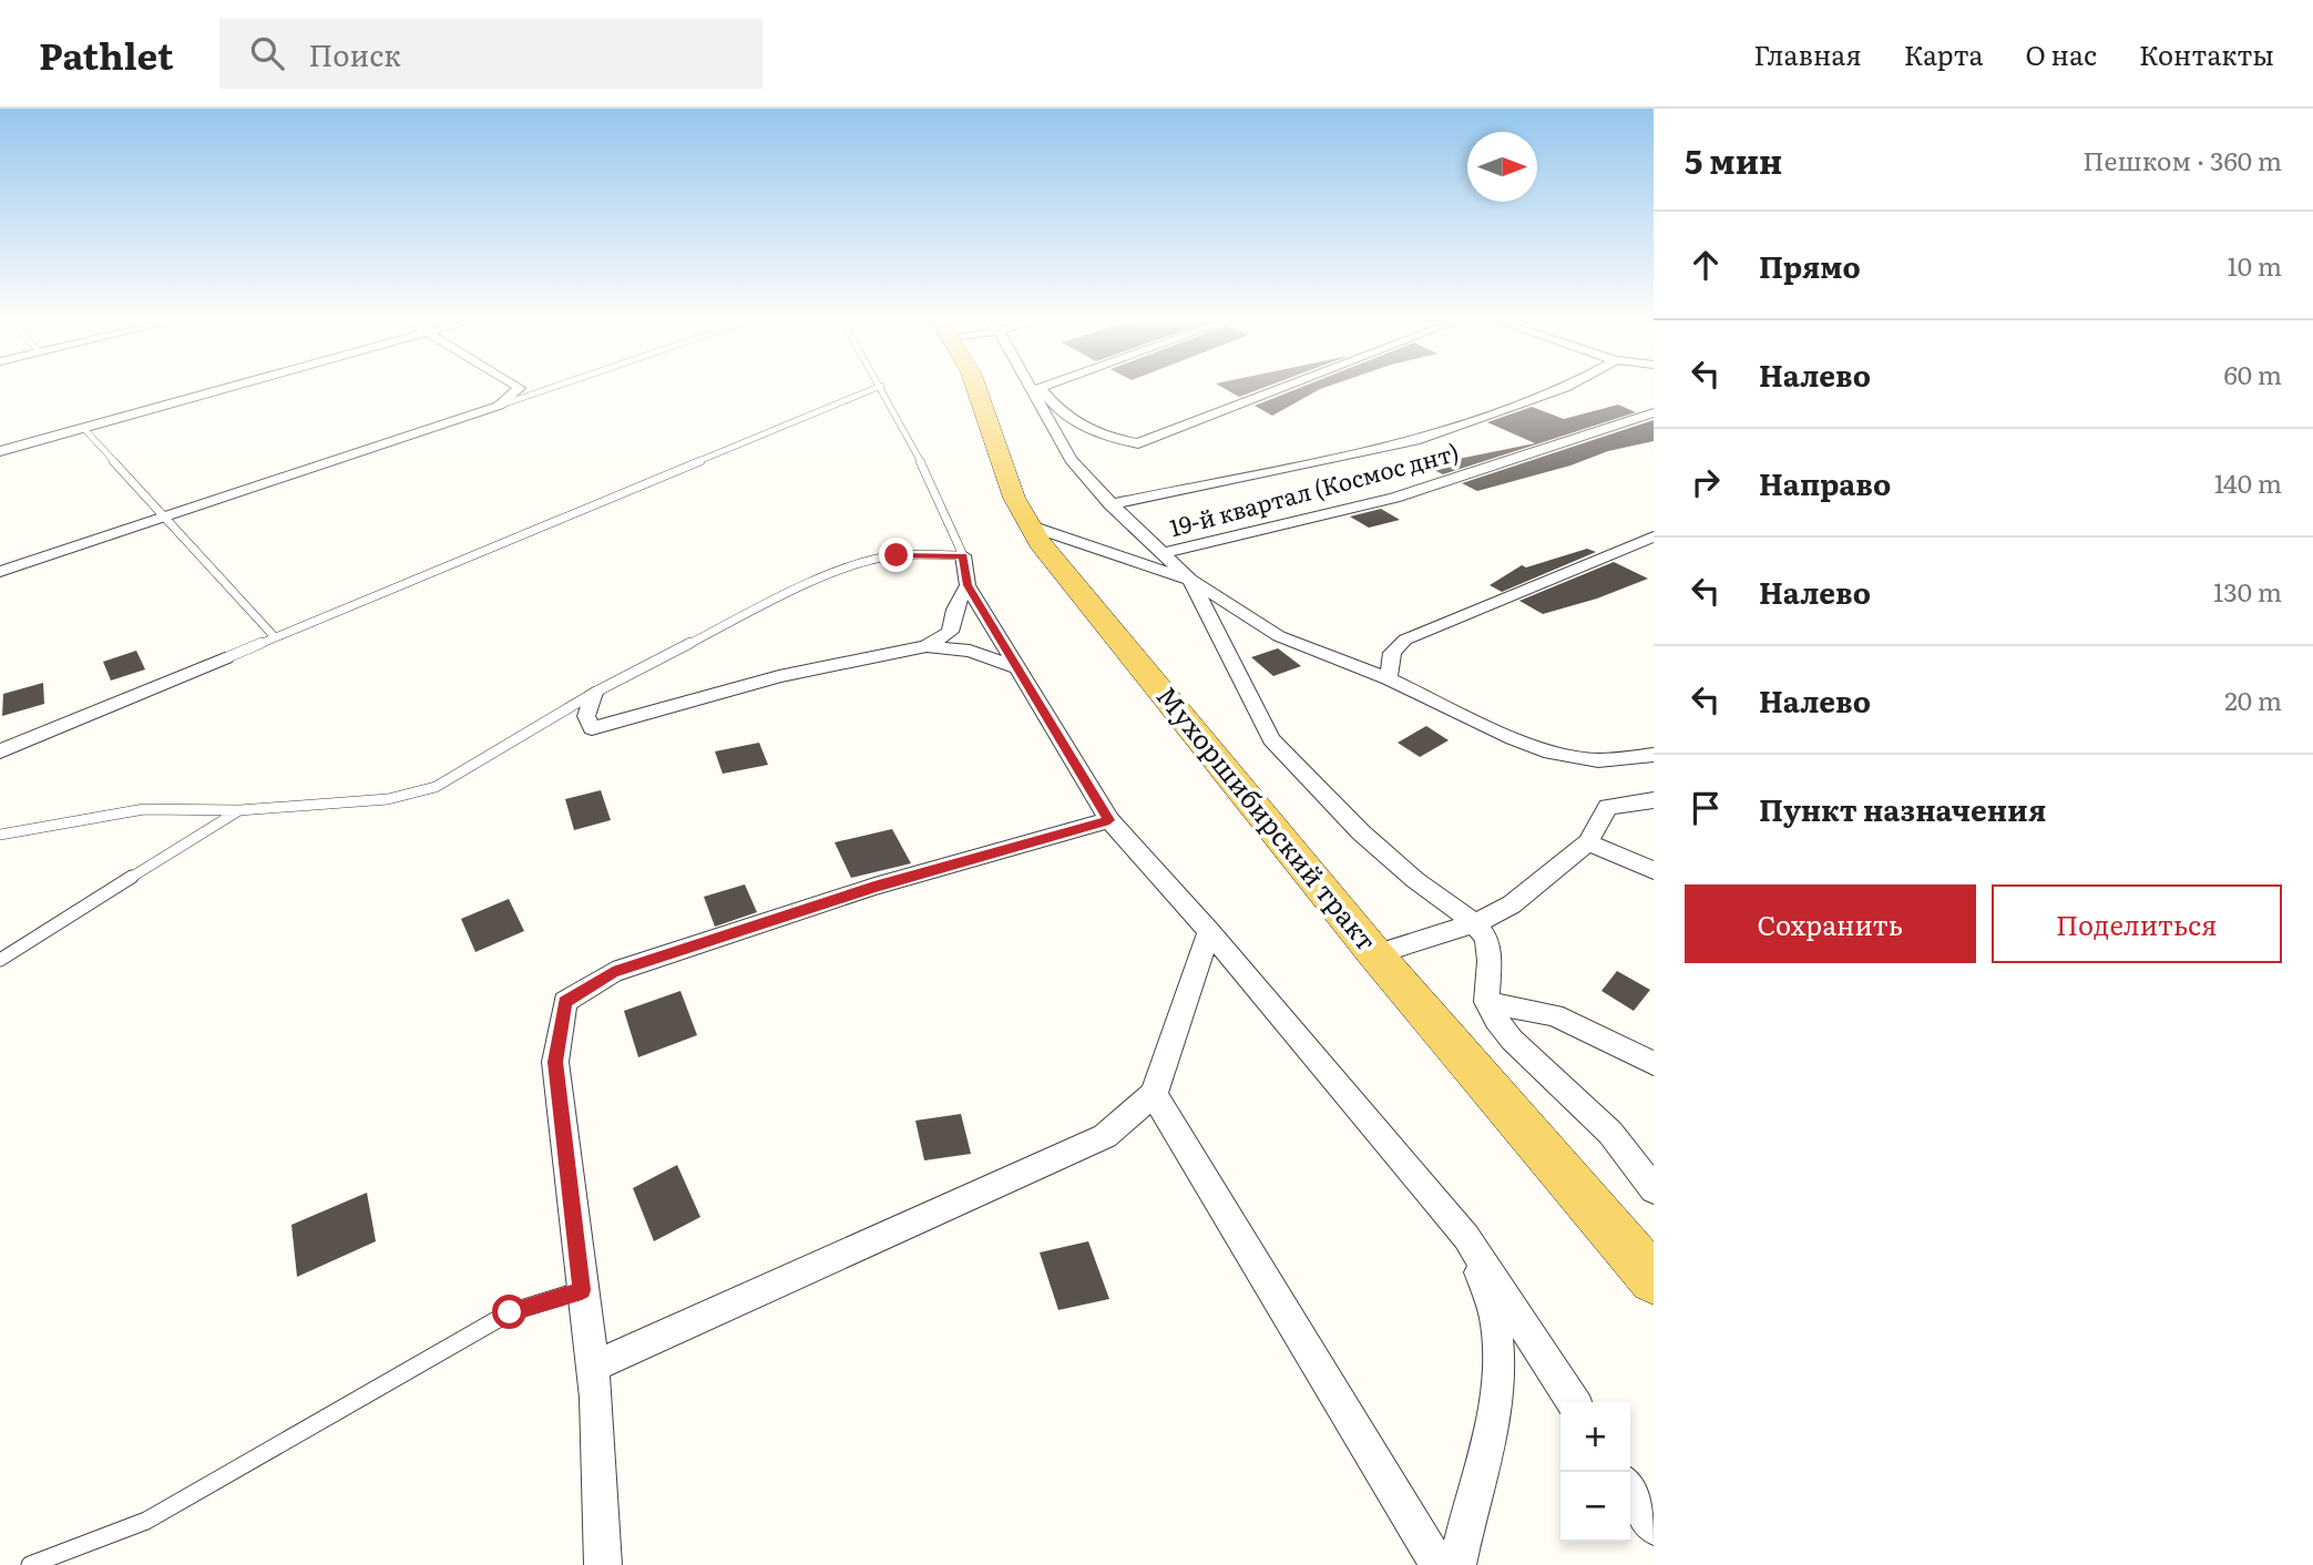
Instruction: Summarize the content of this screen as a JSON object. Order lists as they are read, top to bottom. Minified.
{"streets":{"main road":["Мухоршибирский тракт"],"street":["19-й квартал (Космос днт)"]},"north":"right","page":{"header":"Pathlet","search":"Поиск","nav":["Главная","Карта","О нас","Контакты"],"heading":["5 мин","Пешком · 360 m"],"list":[["Прямо","10 m"],["Налево","60 m"],["Направо","140 m"],["Налево","130 m"],["Налево","20 m"],"Пункт назначения"],"buttons":["Сохранить","Поделиться"],"map_buttons":["+","−"]}}
